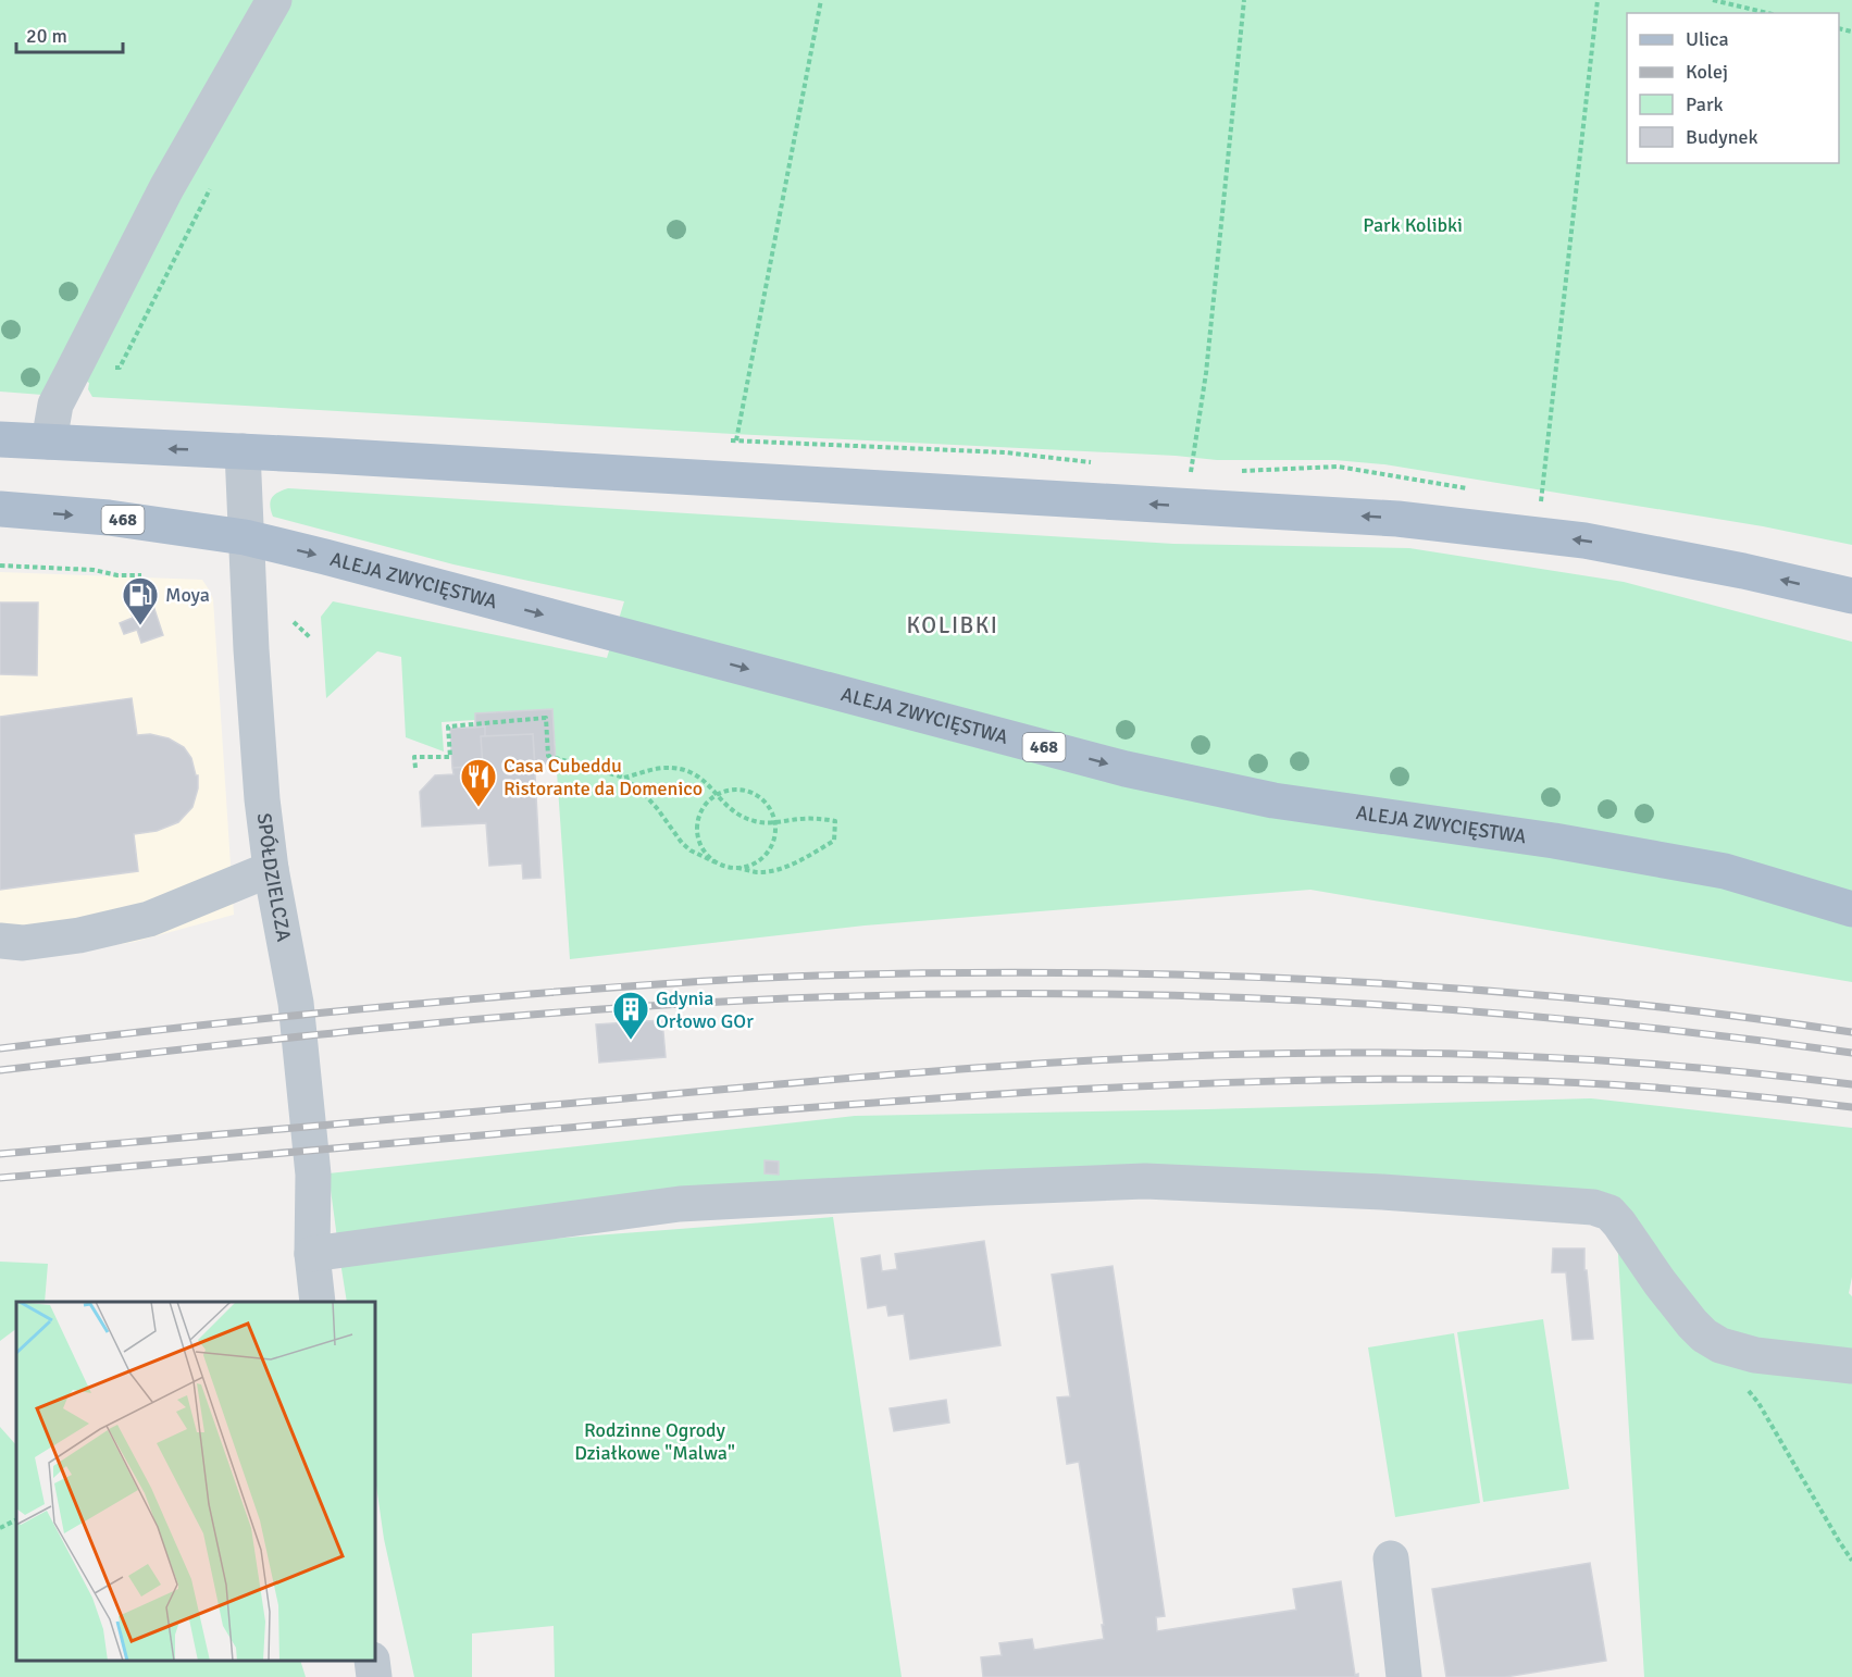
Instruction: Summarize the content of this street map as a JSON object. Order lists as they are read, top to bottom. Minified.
{"streets":{"main road":["468","ALEJA ZWYCIĘSTWA"],"street":["SPÓŁDZIELCZA"]},"crossings":[["ALEJA ZWYCIĘSTWA","SPÓŁDZIELCZA"]],"districts":["KOLIBKI"],"parks":["Park Kolibki","Rodzinne Ogrody Działkowe \"Malwa\""],"places":{"fuel station":["Moya"],"restaurant":["Casa Cubeddu Ristorante da Domenico"],"building":["Gdynia Orłowo GOr"]},"legend":["Ulica","Kolej","Park","Budynek"],"scale_bar":"20 m"}
